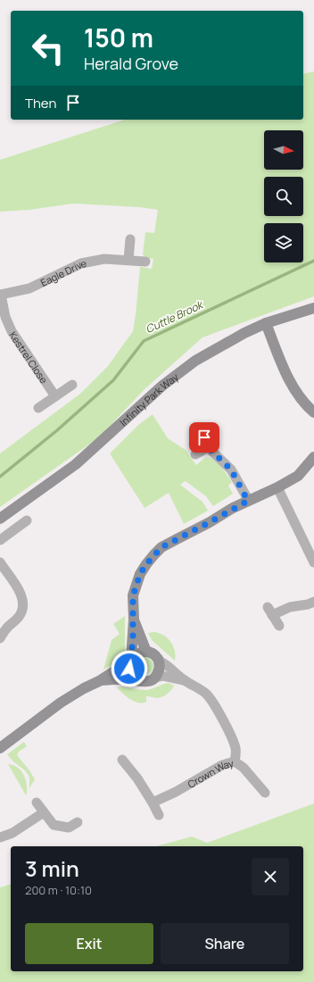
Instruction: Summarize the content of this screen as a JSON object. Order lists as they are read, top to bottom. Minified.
{"streets":{"street":["Eagle Drive","Kestrel Close","Infinity Park Way","Crown Way"]},"crossings":[["Eagle Drive","Kestrel Close"]],"water":["Cuttle Brook"],"north":"right","page":{"turn":["150 m","Herald Grove"],"then":"Then","heading":["3 min","200 m · 10:10"],"buttons":["Exit","Share"]}}
